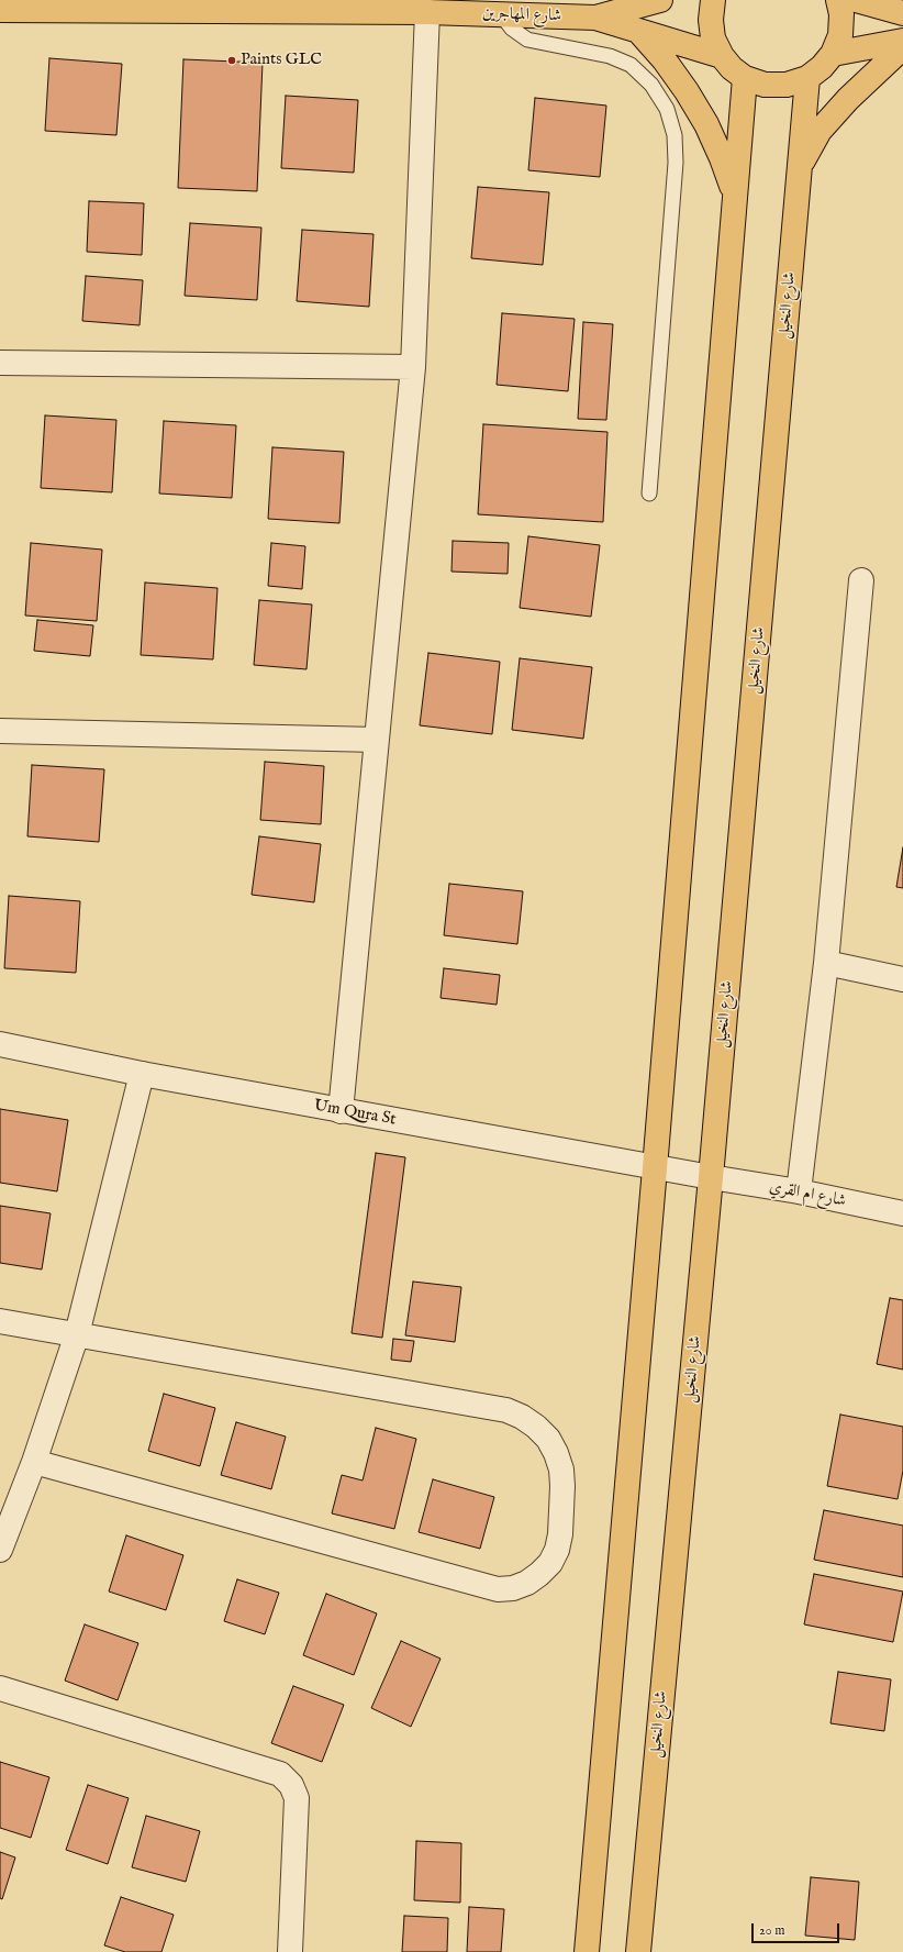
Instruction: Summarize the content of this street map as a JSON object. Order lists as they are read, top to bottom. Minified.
{"streets":{"main road":["شارع المهاجرين","شارع النخيل"],"street":["Um Qura St","شارع ام القري"]},"crossings":[["شارع النخيل","Um Qura St"],["شارع النخيل","شارع ام القري"],["Um Qura St","شارع ام القري"]],"places":["Paints GLC"],"scale_bar":"20 m"}
